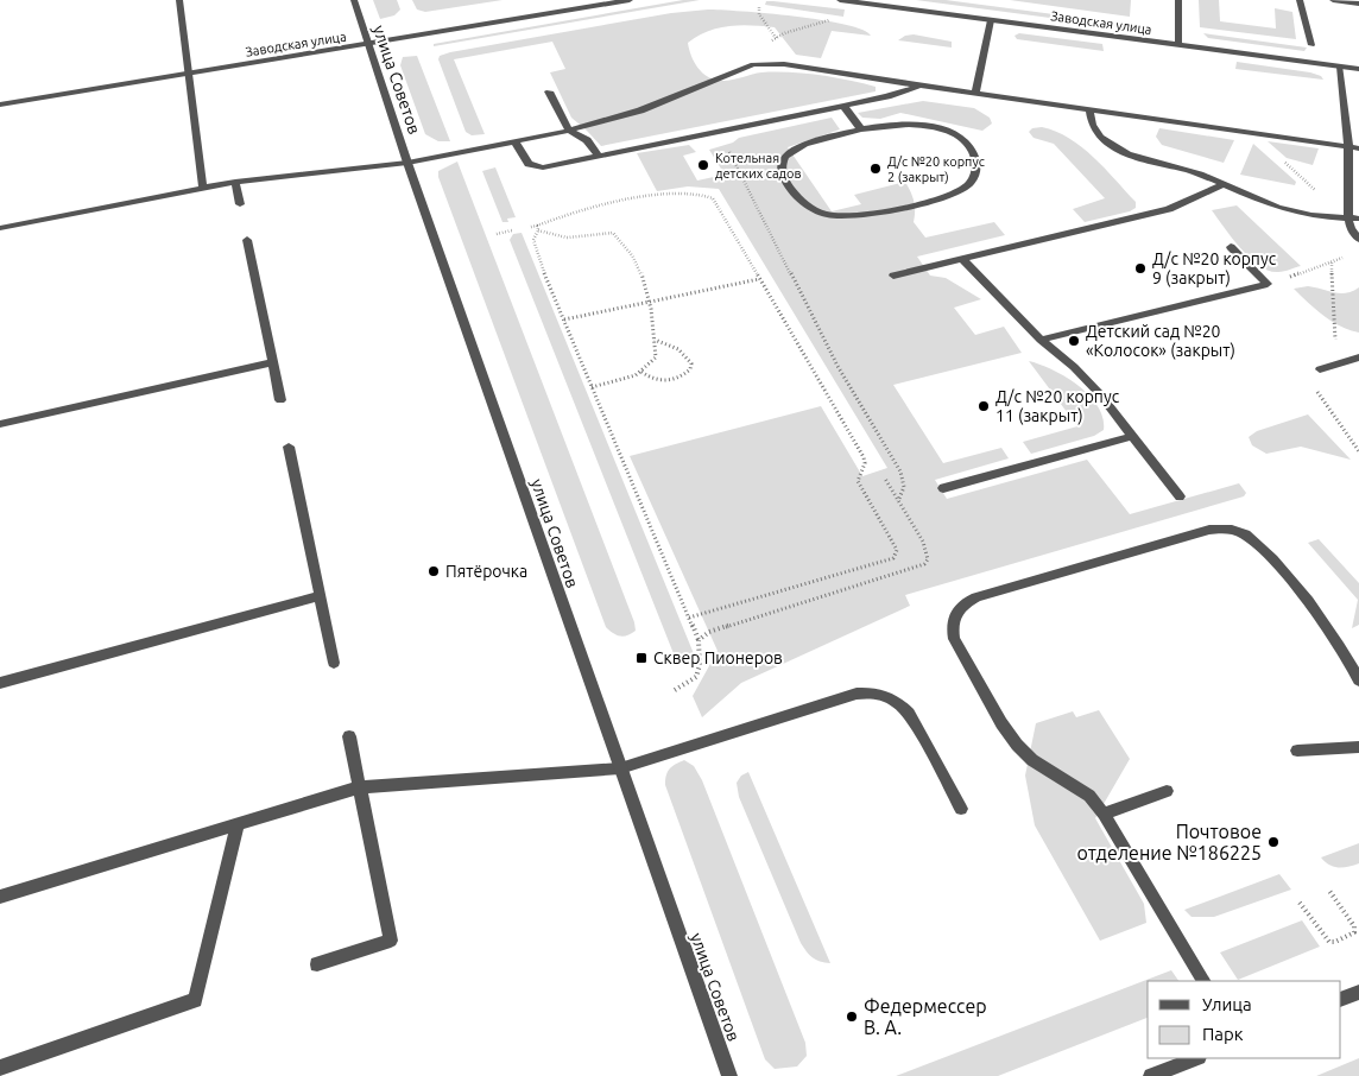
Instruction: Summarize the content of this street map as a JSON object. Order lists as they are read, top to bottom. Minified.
{"streets":{"street":["Заводская улица","улица Советов"]},"crossings":[["Заводская улица","улица Советов"]],"places":{"other":["Котельная детских садов","Д/с №20 корпус 2 (закрыт)","Д/с №20 корпус 9 (закрыт)","Детский сад №20 «Колосок» (закрыт)","Д/с №20 корпус 11 (закрыт)","Пятёрочка","Почтовое отделение №186225","Федермессер В. А."],"transit":["Сквер Пионеров"]},"legend":["Улица","Парк"]}
